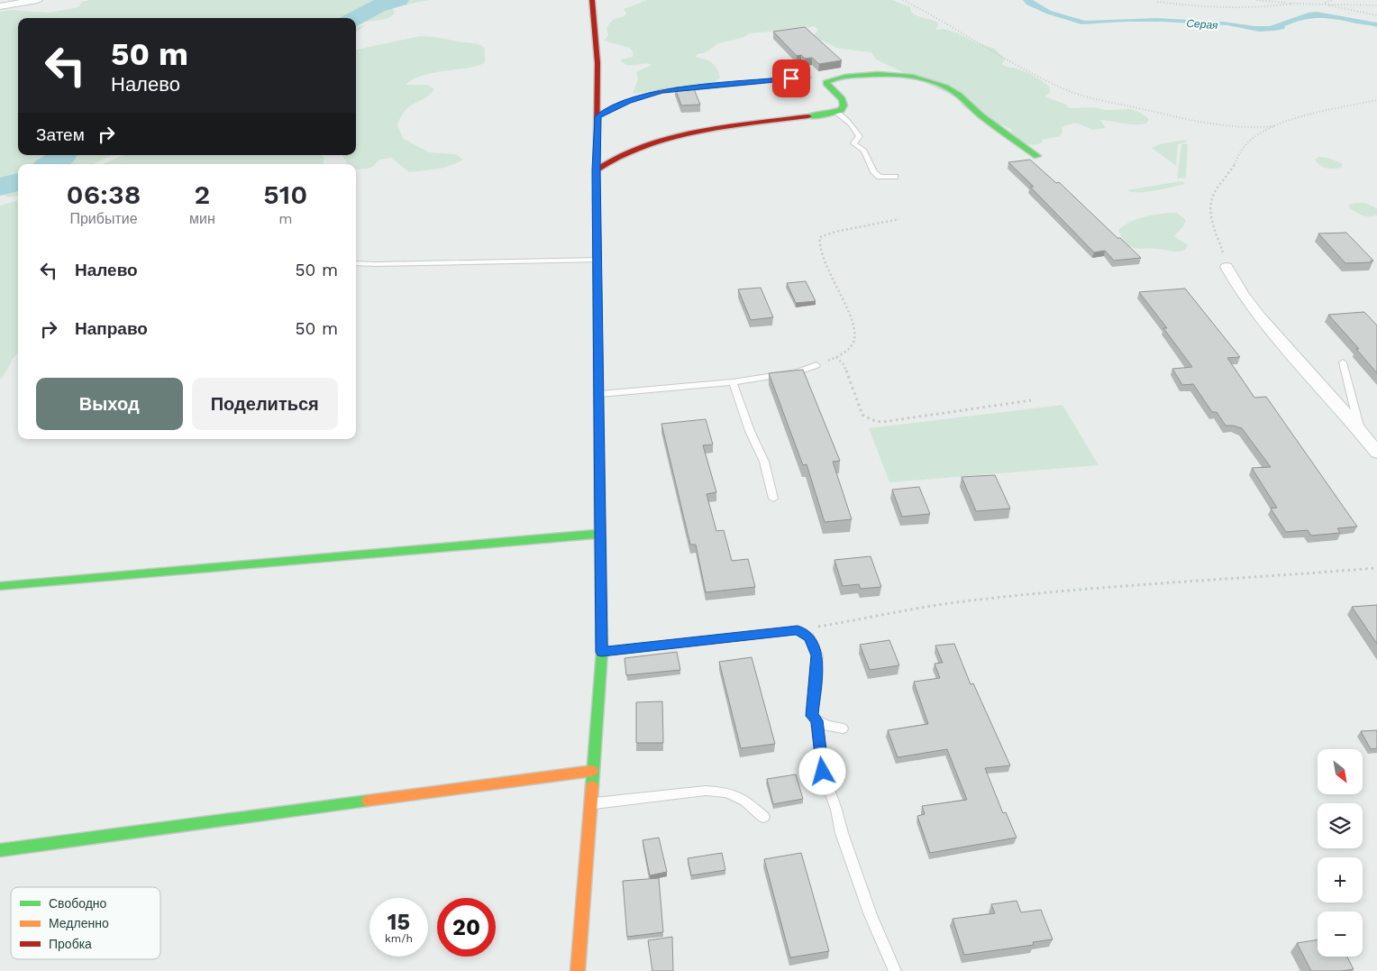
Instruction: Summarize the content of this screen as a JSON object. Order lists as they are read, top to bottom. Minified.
{"water":["Серая"],"legend":["Свободно","Медленно","Пробка"],"north":"bottom right","page":{"turn":["50 m","Налево"],"then":"Затем","eta":["06:38","Прибытие","2","мин","510","m"],"list":[{"name":"Налево","value":"50 m"},{"name":"Направо","value":"50 m"}],"buttons":["Выход","Поделиться"],"map_buttons":["+","−"],"speed":"15 km/h","limit":"20"}}
